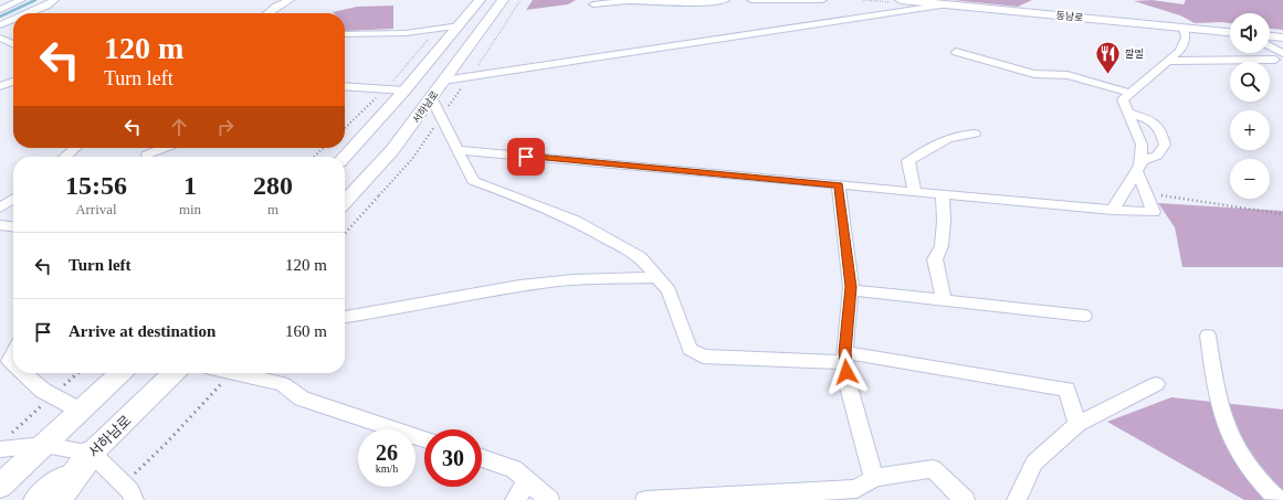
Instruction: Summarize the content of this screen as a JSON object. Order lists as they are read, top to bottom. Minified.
{"streets":{"main road":["동남로","서하남로"]},"places":{"restaurant":["깔멜"]},"page":{"map_buttons":["+","−"],"turn":["120 m","Turn left"],"eta":["15:56","Arrival","1","min","280","m"],"list":[{"name":"Turn left","value":"120 m"},{"name":"Arrive at destination","value":"160 m"}],"speed":"26 km/h","limit":"30"}}
